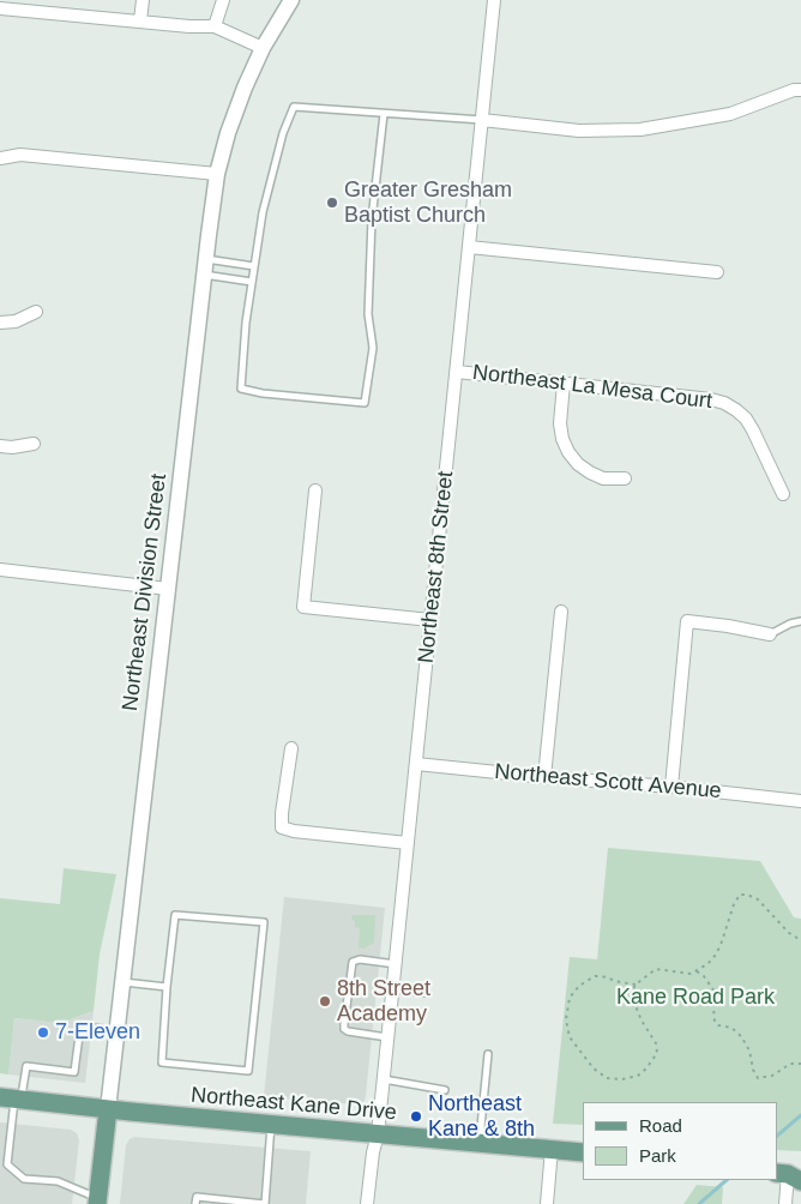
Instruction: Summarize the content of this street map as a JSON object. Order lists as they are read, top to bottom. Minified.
{"streets":{"main road":["Northeast Division Street","Northeast Kane Drive"],"street":["Northeast La Mesa Court","Northeast 8th Street","Northeast Scott Avenue"]},"crossings":[["Northeast La Mesa Court","Northeast 8th Street"],["Northeast 8th Street","Northeast Scott Avenue"],["Northeast 8th Street","Northeast Kane Drive"],["Northeast Division Street","Northeast Kane Drive"]],"parks":["Kane Road Park"],"places":["Greater Gresham Baptist Church","8th Street Academy","7-Eleven","Northeast Kane & 8th"],"legend":["Road","Park"]}
